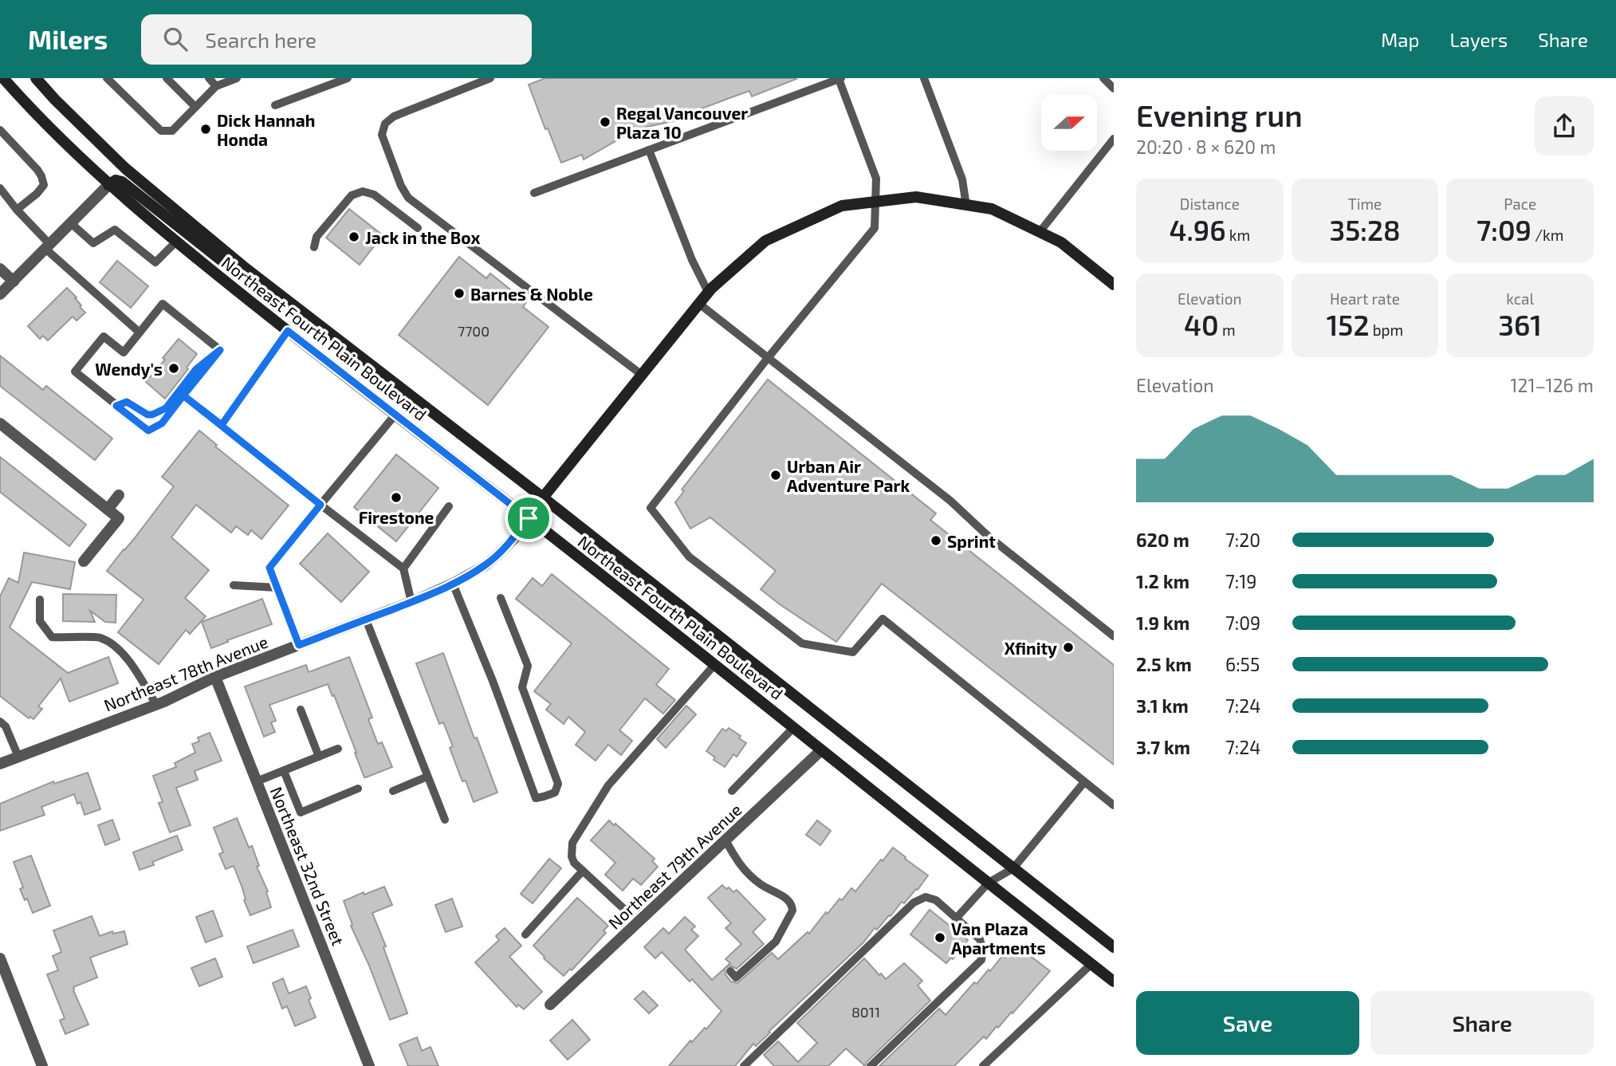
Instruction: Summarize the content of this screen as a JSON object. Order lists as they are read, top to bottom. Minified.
{"streets":{"main road":["Northeast Fourth Plain Boulevard","Northeast 78th Avenue"],"street":["Northeast 32nd Street","Northeast 79th Avenue"]},"crossings":[["Northeast Fourth Plain Boulevard","Northeast 78th Avenue"],["Northeast Fourth Plain Boulevard","Northeast 79th Avenue"],["Northeast 78th Avenue","Northeast 32nd Street"]],"places":["Regal Vancouver Plaza 10","Dick Hannah Honda","Jack in the Box","Barnes & Noble","Wendy's","Urban Air Adventure Park","Firestone","Sprint","Xfinity","Van Plaza Apartments"],"house_numbers":["7700","8011"],"north":"right","page":{"header":"Milers","search":"Search here","nav":["Map","Layers","Share"],"heading":["Evening run","20:20 · 8 × 620 m"],"stats":[["Distance","4.96 km"],["Time","35:28"],["Pace","7:09 /km"],["Elevation","40 m"],["Heart rate","152 bpm"],["kcal","361"]],"chart":["Elevation","121–126 m"],"list":[{"name":"620 m","note":"7:20"},{"name":"1.2 km","note":"7:19"},{"name":"1.9 km","note":"7:09"},{"name":"2.5 km","note":"6:55"},{"name":"3.1 km","note":"7:24"},{"name":"3.7 km","note":"7:24"}],"buttons":["Save","Share"]}}
